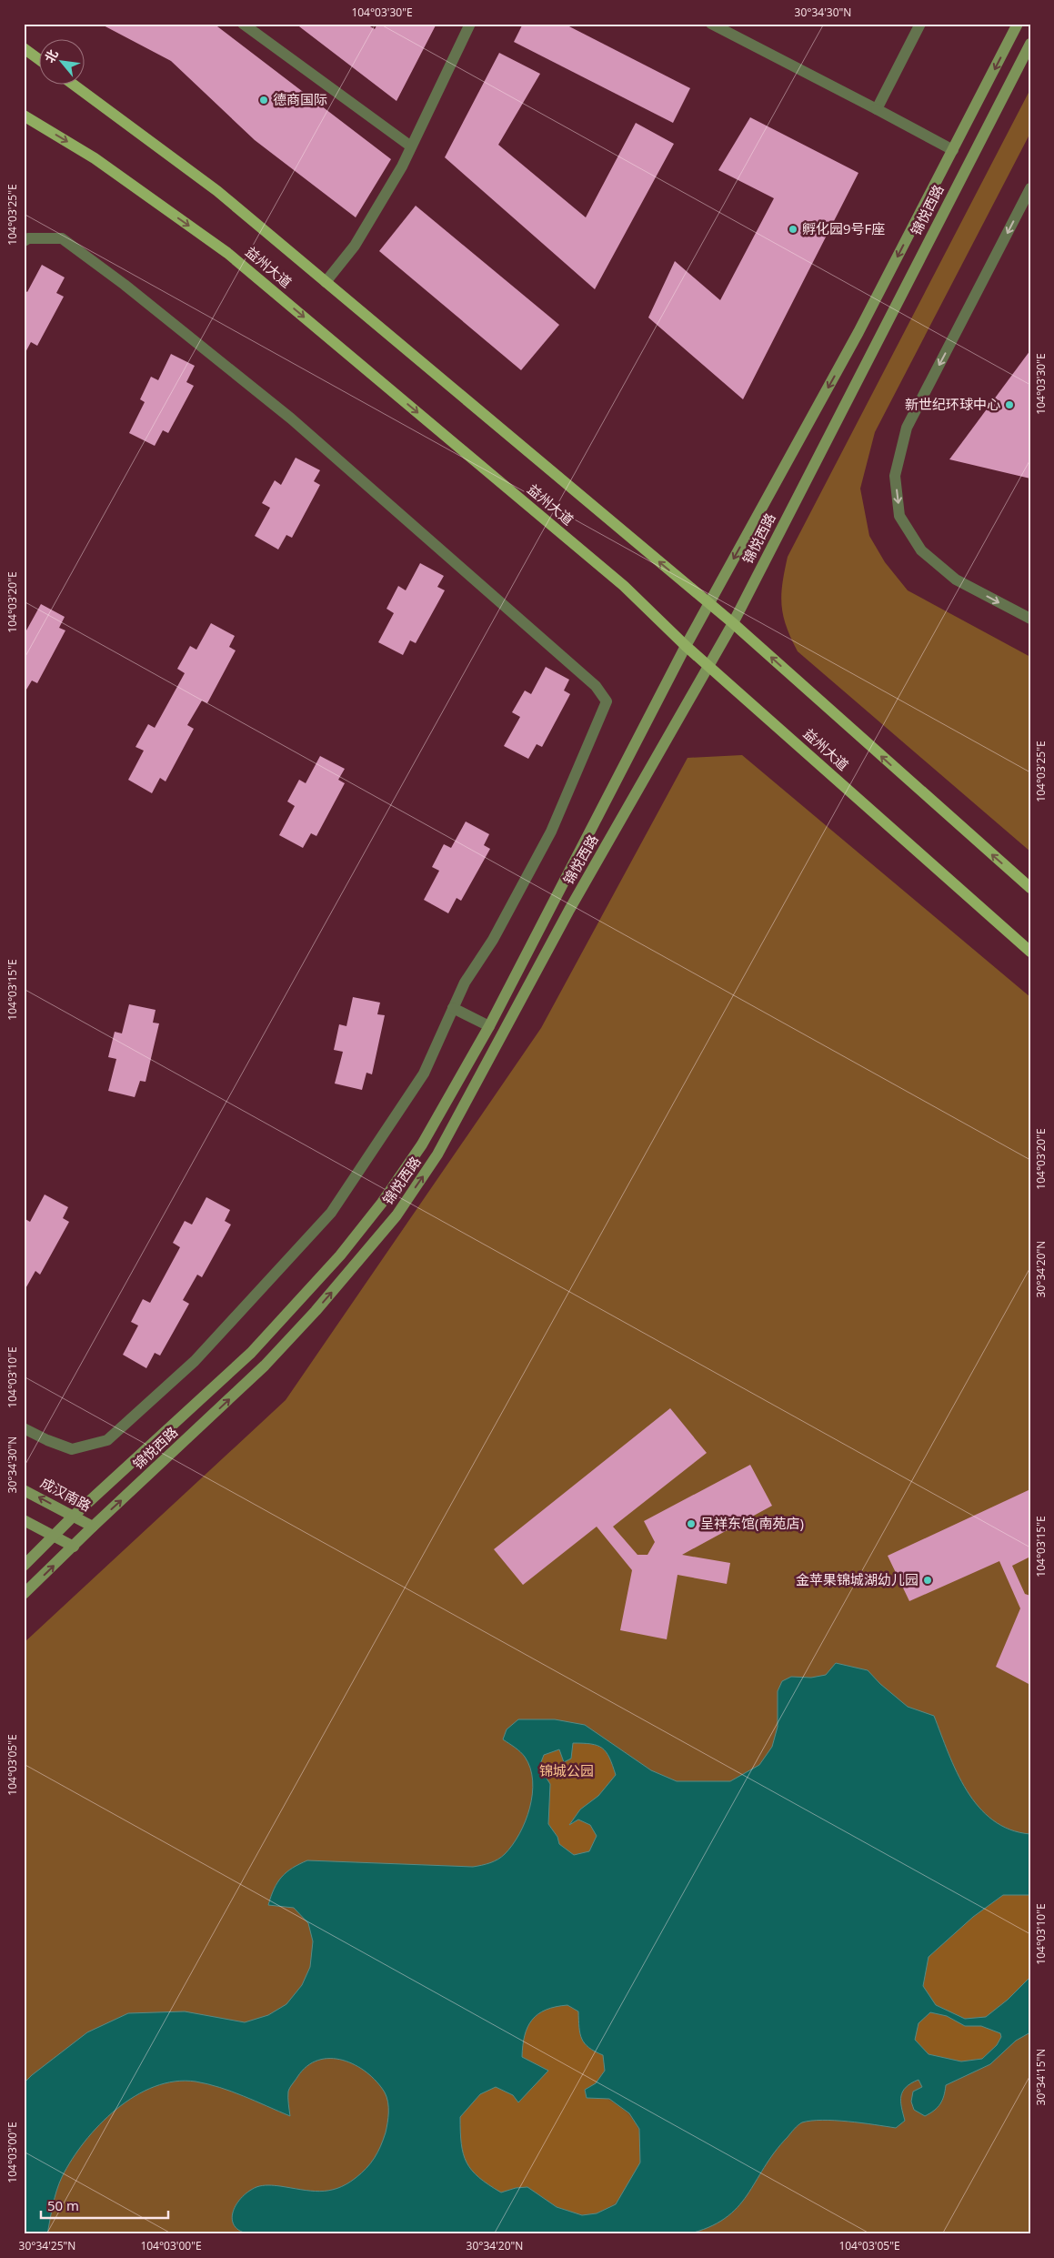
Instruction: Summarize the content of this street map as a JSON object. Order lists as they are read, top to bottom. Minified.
{"streets":{"main road":["锦悦西路","益州大道","成汉南路"]},"crossings":[["锦悦西路","益州大道"],["锦悦西路","成汉南路"]],"parks":["锦城公园"],"places":["德商国际","孵化园9号F座","新世纪环球中心","呈祥东馆(南苑店)","金苹果锦城湖幼儿园"],"scale_bar":"50 m","north":"top left","coordinates":["104°03'30\"E","30°34'30\"N","104°03'25\"E","104°03'20\"E","104°03'15\"E","30°34'20\"N","104°03'10\"E","104°03'05\"E","30°34'15\"N","104°03'00\"E","30°34'25\"N"]}
